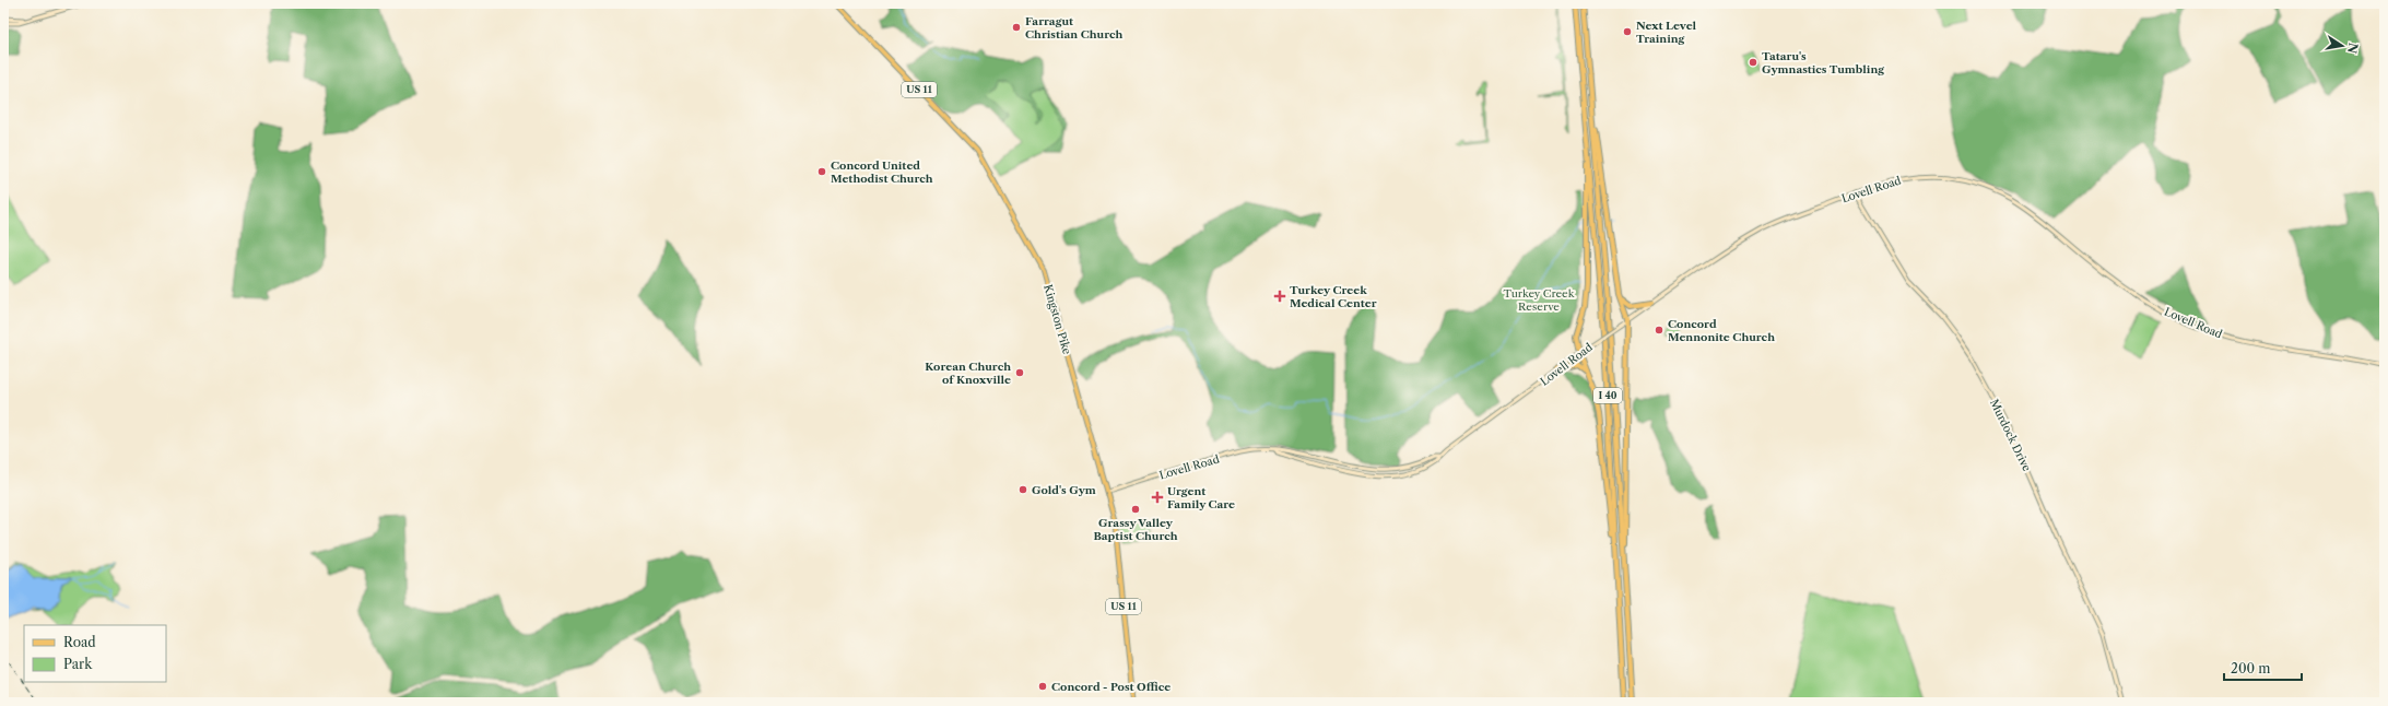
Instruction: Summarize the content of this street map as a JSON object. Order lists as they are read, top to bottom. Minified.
{"streets":{"highway":["I 40"],"main road":["US 11","Lovell Road","Kingston Pike","Murdock Drive"]},"crossings":[["Lovell Road","Kingston Pike"],["Lovell Road","Murdock Drive"]],"parks":["Turkey Creek Reserve"],"places":{"other":["Farragut Christian Church","Next Level Training","Tataru's Gymnastics Tumbling","Concord United Methodist Church","Concord Mennonite Church","Korean Church of Knoxville","Gold's Gym","Grassy Valley Baptist Church","Concord - Post Office"],"health":["Turkey Creek Medical Center","Urgent Family Care"]},"legend":["Road","Park"],"scale_bar":"200 m","north":"right"}
